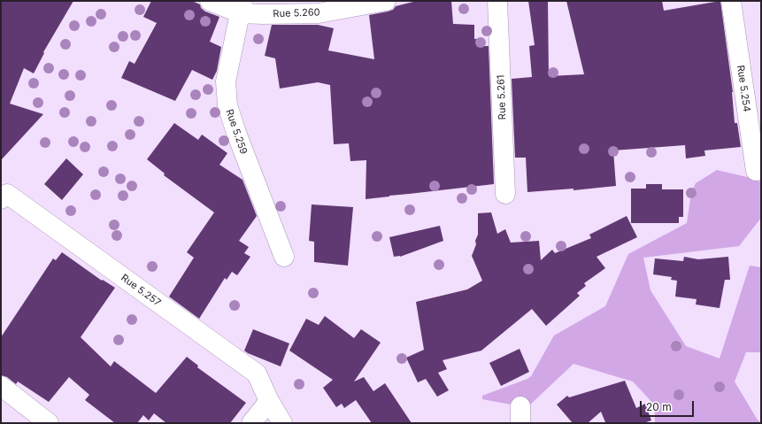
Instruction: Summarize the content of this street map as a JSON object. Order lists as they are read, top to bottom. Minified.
{"streets":{"street":["Rue 5.260","Rue 5.254","Rue 5.261","Rue 5.259","Rue 5.257"]},"crossings":[["Rue 5.260","Rue 5.259"]],"scale_bar":"20 m"}
